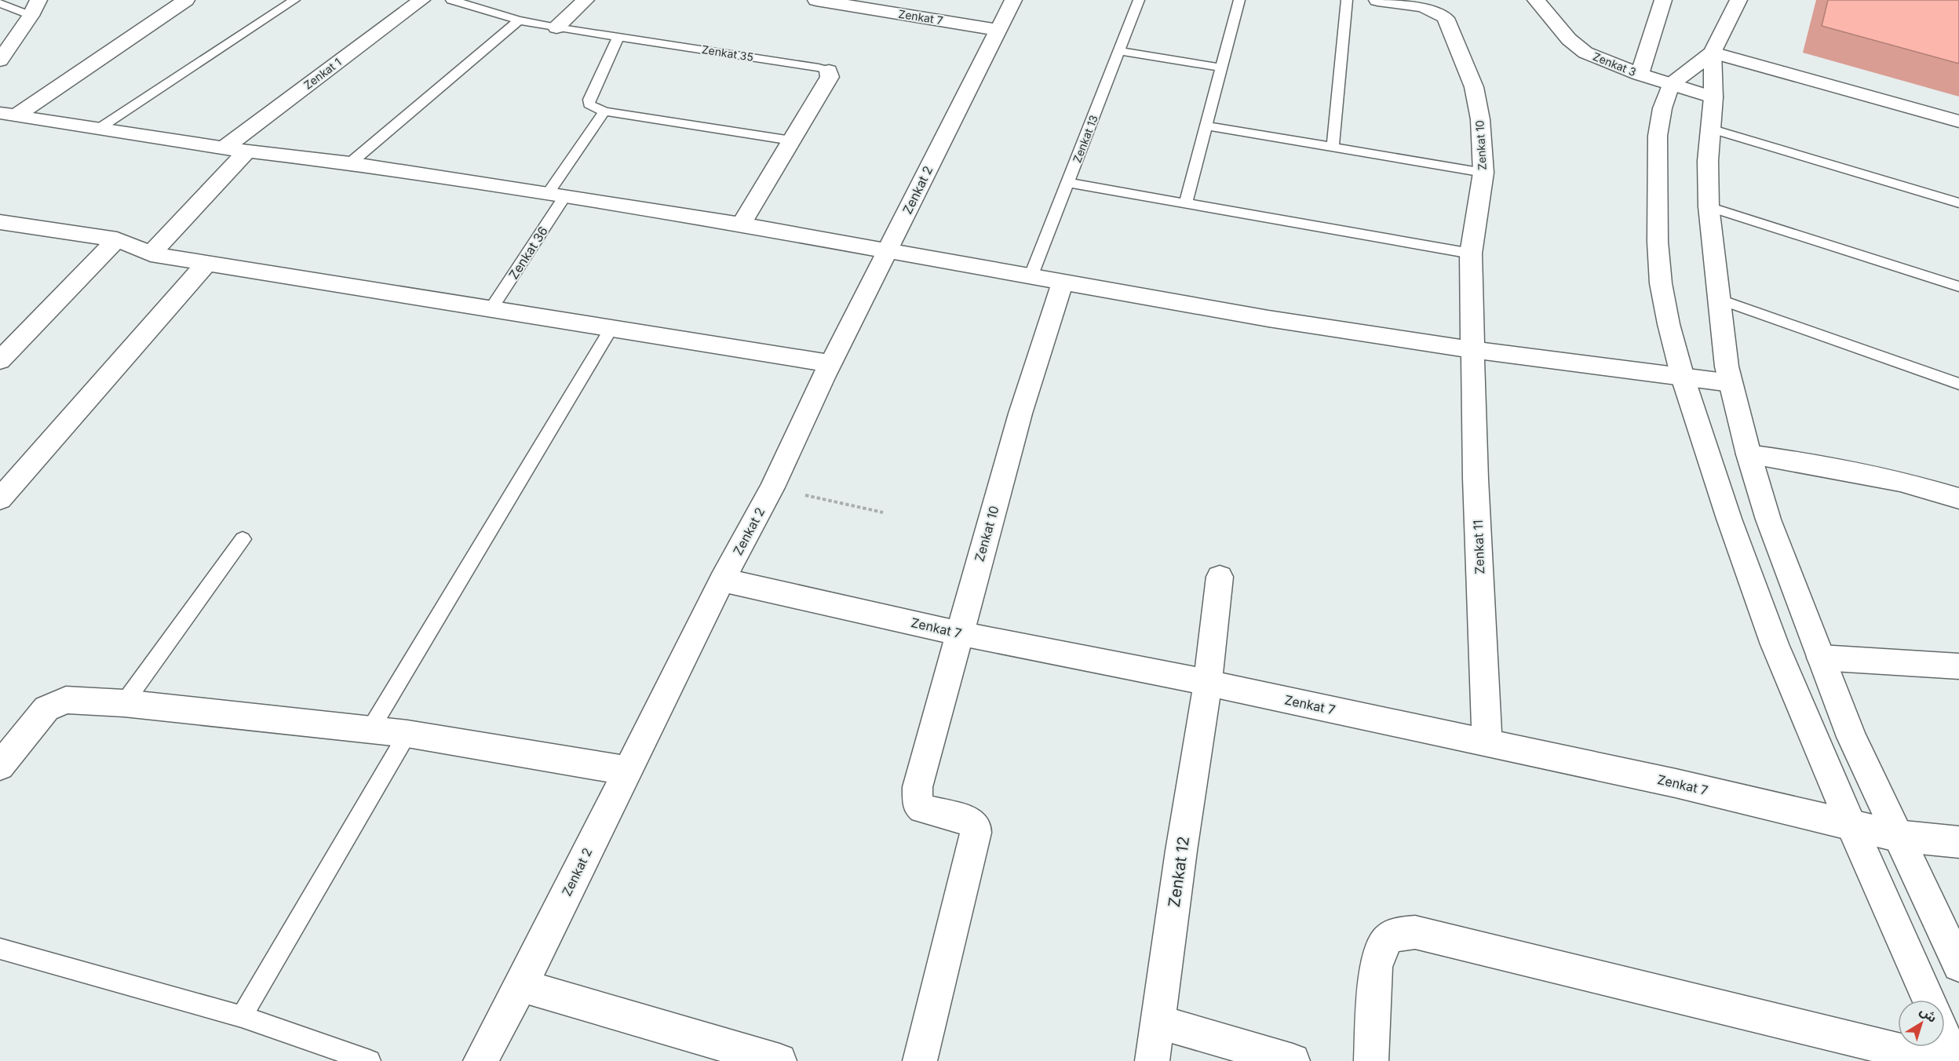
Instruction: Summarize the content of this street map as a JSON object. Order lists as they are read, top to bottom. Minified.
{"streets":{"street":["Zenkat 7","Zenkat 35","Zenkat 3","Zenkat 1","Zenkat 10","Zenkat 2","Zenkat 11","Zenkat 12"],"lane":["Zenkat 13","Zenkat 36"]},"crossings":[["Zenkat 7","Zenkat 10"],["Zenkat 7","Zenkat 2"],["Zenkat 7","Zenkat 11"],["Zenkat 7","Zenkat 12"],["Zenkat 10","Zenkat 11"]],"north":"top right"}
